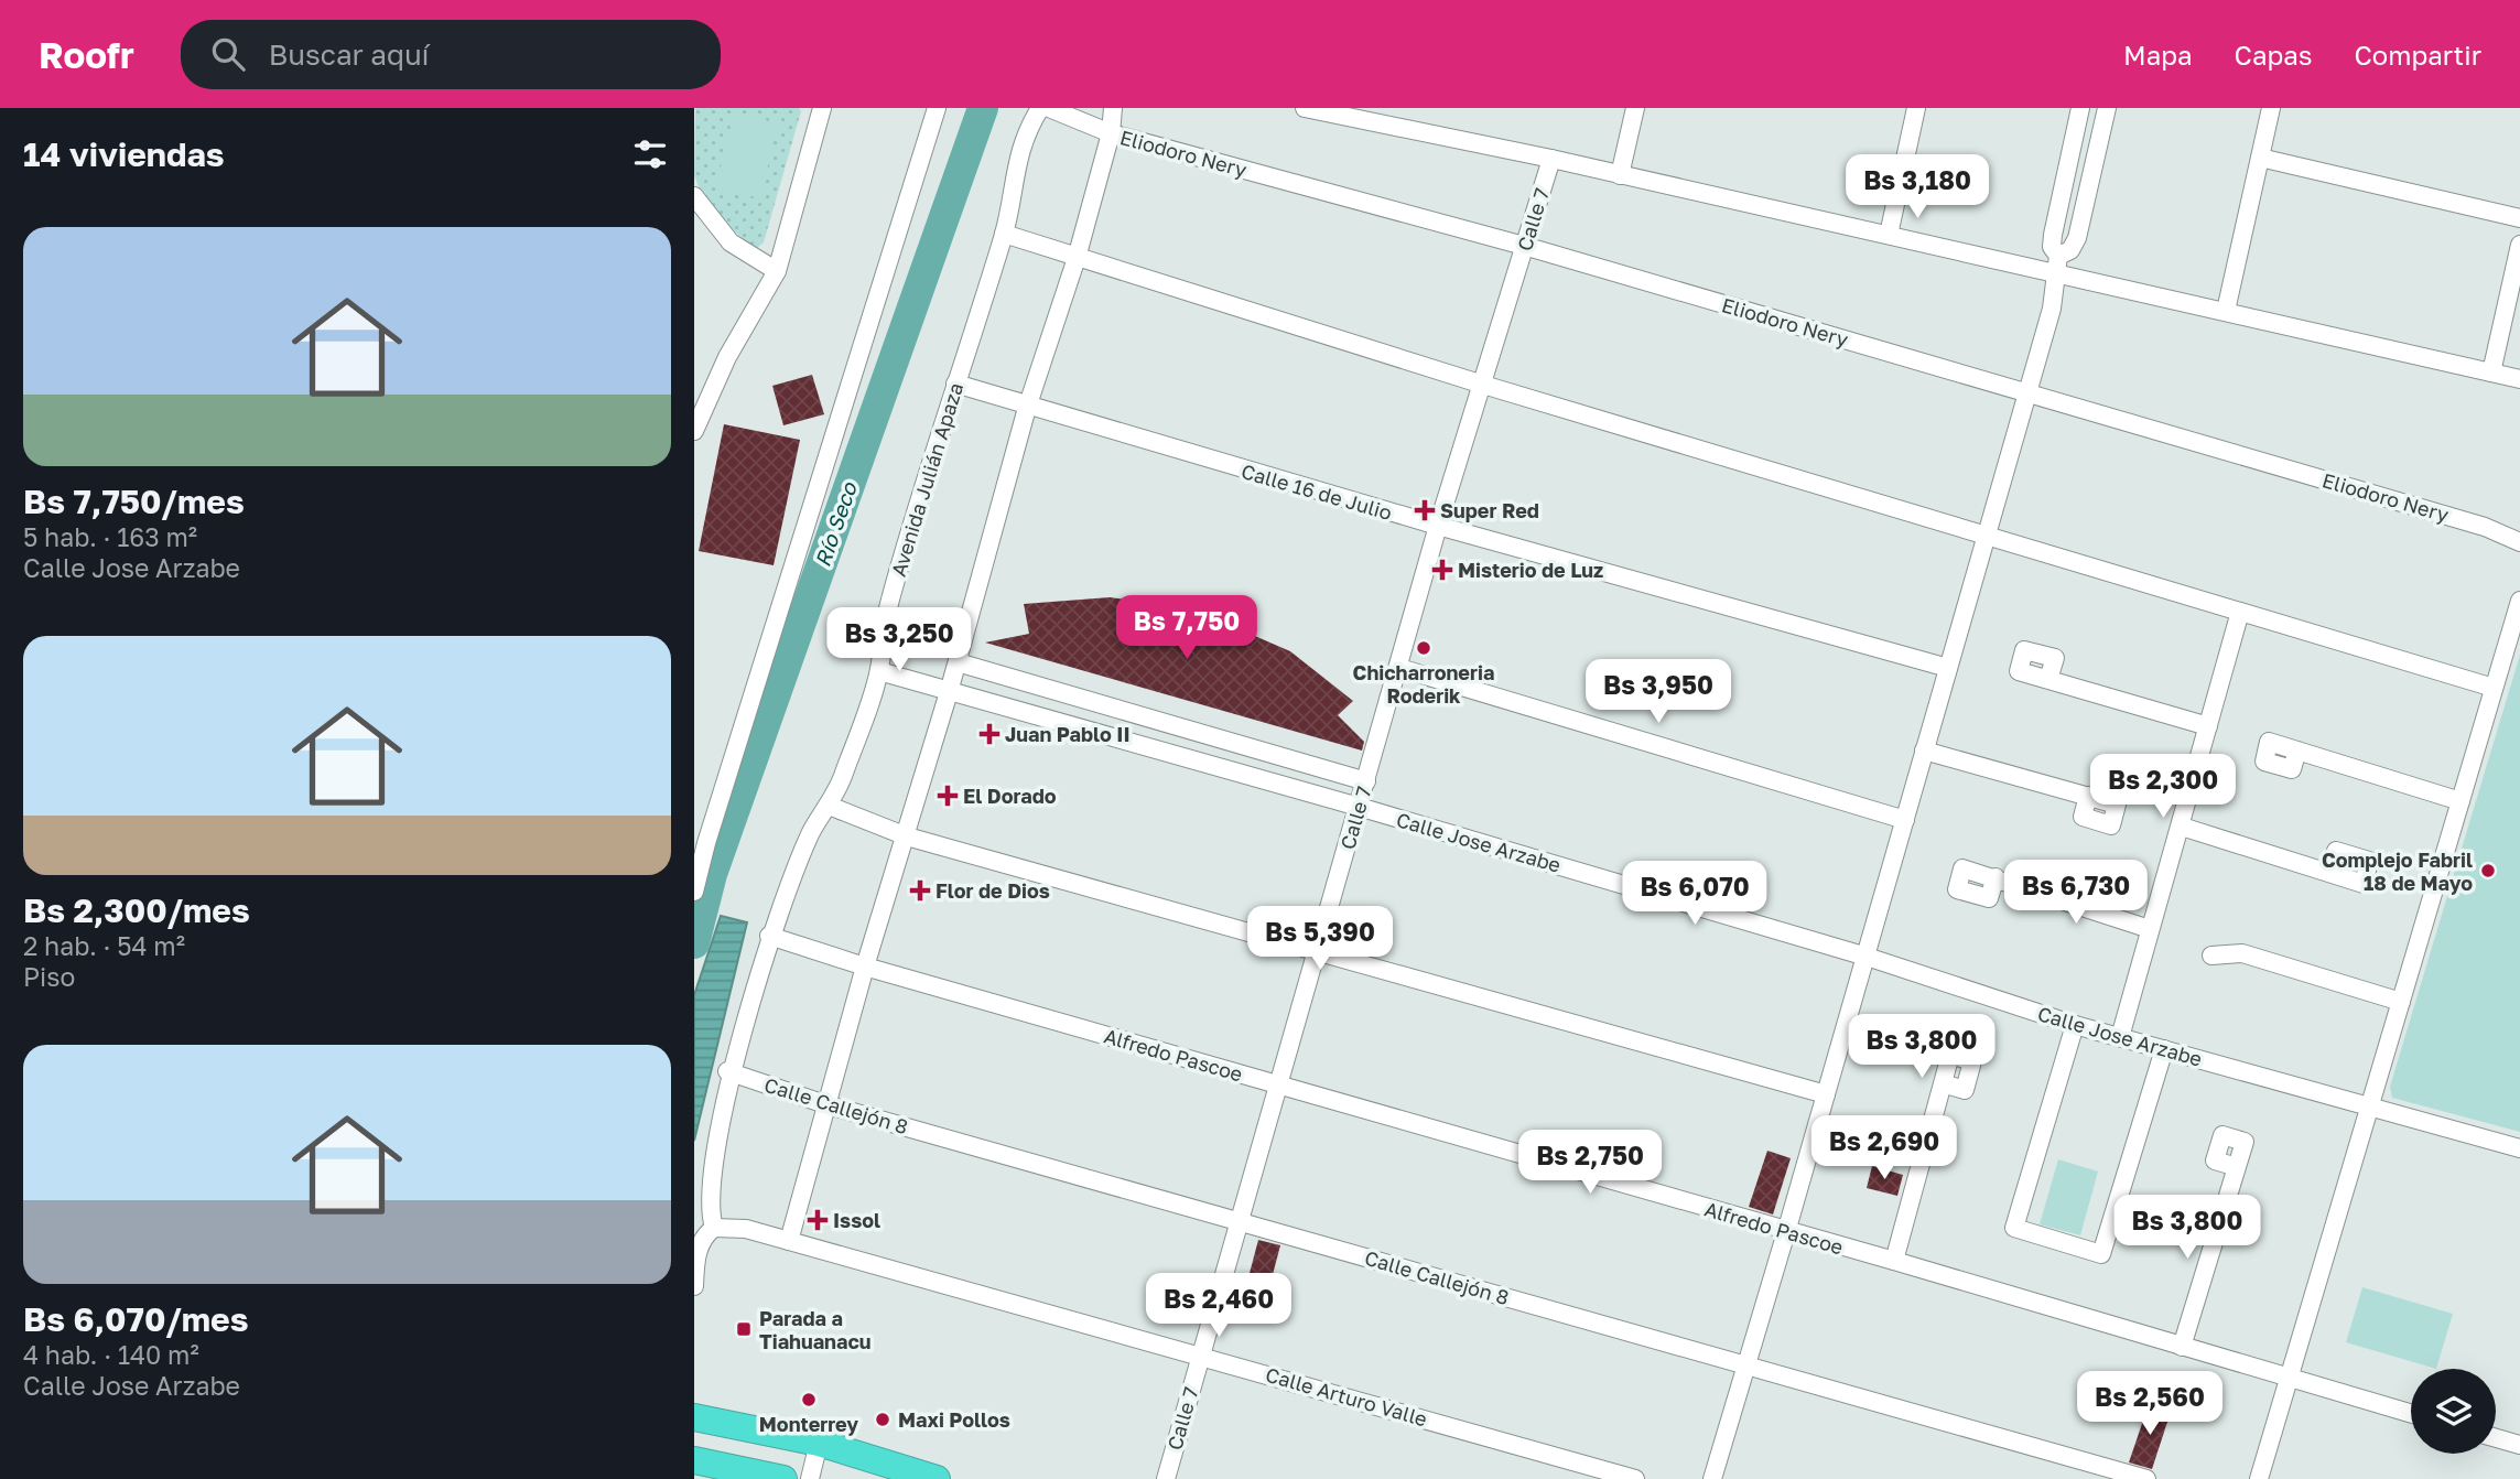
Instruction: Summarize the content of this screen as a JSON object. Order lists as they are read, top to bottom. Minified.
{"streets":{"street":["Eliodoro Nery","Calle 7","Avenida Julián Apaza","Calle 16 de Julio","Calle Jose Arzabe","Alfredo Pascoe","Calle Callejón 8","Calle Arturo Valle"]},"crossings":[["Eliodoro Nery","Calle 7"],["Calle 7","Calle 16 de Julio"],["Calle 7","Calle Jose Arzabe"],["Calle 7","Alfredo Pascoe"],["Calle 7","Calle Callejón 8"],["Calle 7","Calle Arturo Valle"],["Avenida Julián Apaza","Calle 16 de Julio"],["Avenida Julián Apaza","Calle Jose Arzabe"],["Avenida Julián Apaza","Alfredo Pascoe"],["Avenida Julián Apaza","Calle Callejón 8"],["Avenida Julián Apaza","Calle Arturo Valle"]],"water":["Río Seco"],"places":{"health":["Super Red","Misterio de Luz","Juan Pablo II","El Dorado","Flor de Dios","Issol"],"other":["Chicharroneria Roderik","Complejo Fabril 18 de Mayo","Monterrey","Maxi Pollos"],"transit":["Parada a Tiahuanacu"]},"page":{"header":"Roofr","search":"Buscar aquí","nav":["Mapa","Capas","Compartir"],"heading":"14 viviendas","price":["Bs 3,180","Bs 7,750","Bs 3,250","Bs 3,950","Bs 2,300","Bs 6,730","Bs 6,070","Bs 5,390","Bs 3,800","Bs 2,690","Bs 2,750","Bs 3,800","Bs 2,460","Bs 2,560"],"list":[{"name":"Bs 7,750/mes","note":"5 hab. · 163 m² · Calle Jose Arzabe"},{"name":"Bs 2,300/mes","note":"2 hab. · 54 m² · Piso"},{"name":"Bs 6,070/mes","note":"4 hab. · 140 m² · Calle Jose Arzabe"}]}}
